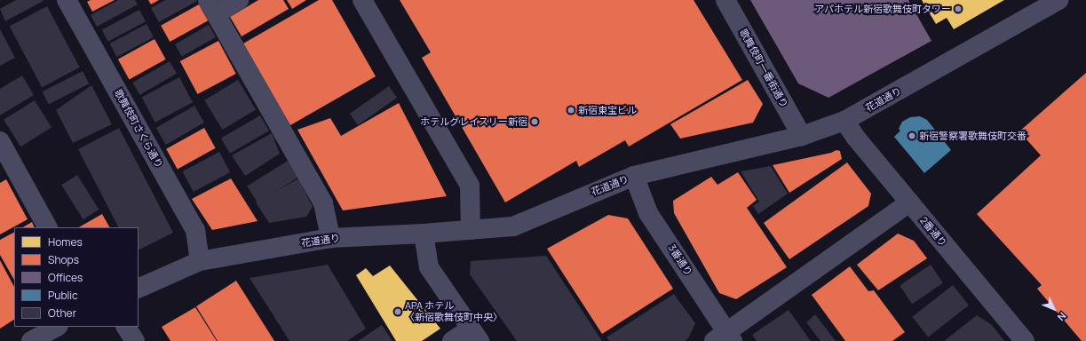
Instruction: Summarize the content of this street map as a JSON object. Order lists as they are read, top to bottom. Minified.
{"streets":{"street":["歌舞伎町一番街通り","花道通り","歌舞伎町さくら通り","2番通り","3番通り"]},"crossings":[["歌舞伎町一番街通り","花道通り"],["花道通り","歌舞伎町さくら通り"],["花道通り","2番通り"],["花道通り","3番通り"]],"places":["アパホテル新宿歌舞伎町タワー","新宿東宝ビル","ホテルグレイスリー新宿","新宿警察署歌舞伎町交番","APA ホテル 〈新宿歌舞伎町中央〉"],"legend":["Homes","Shops","Offices","Public","Other"],"north":"bottom right"}
